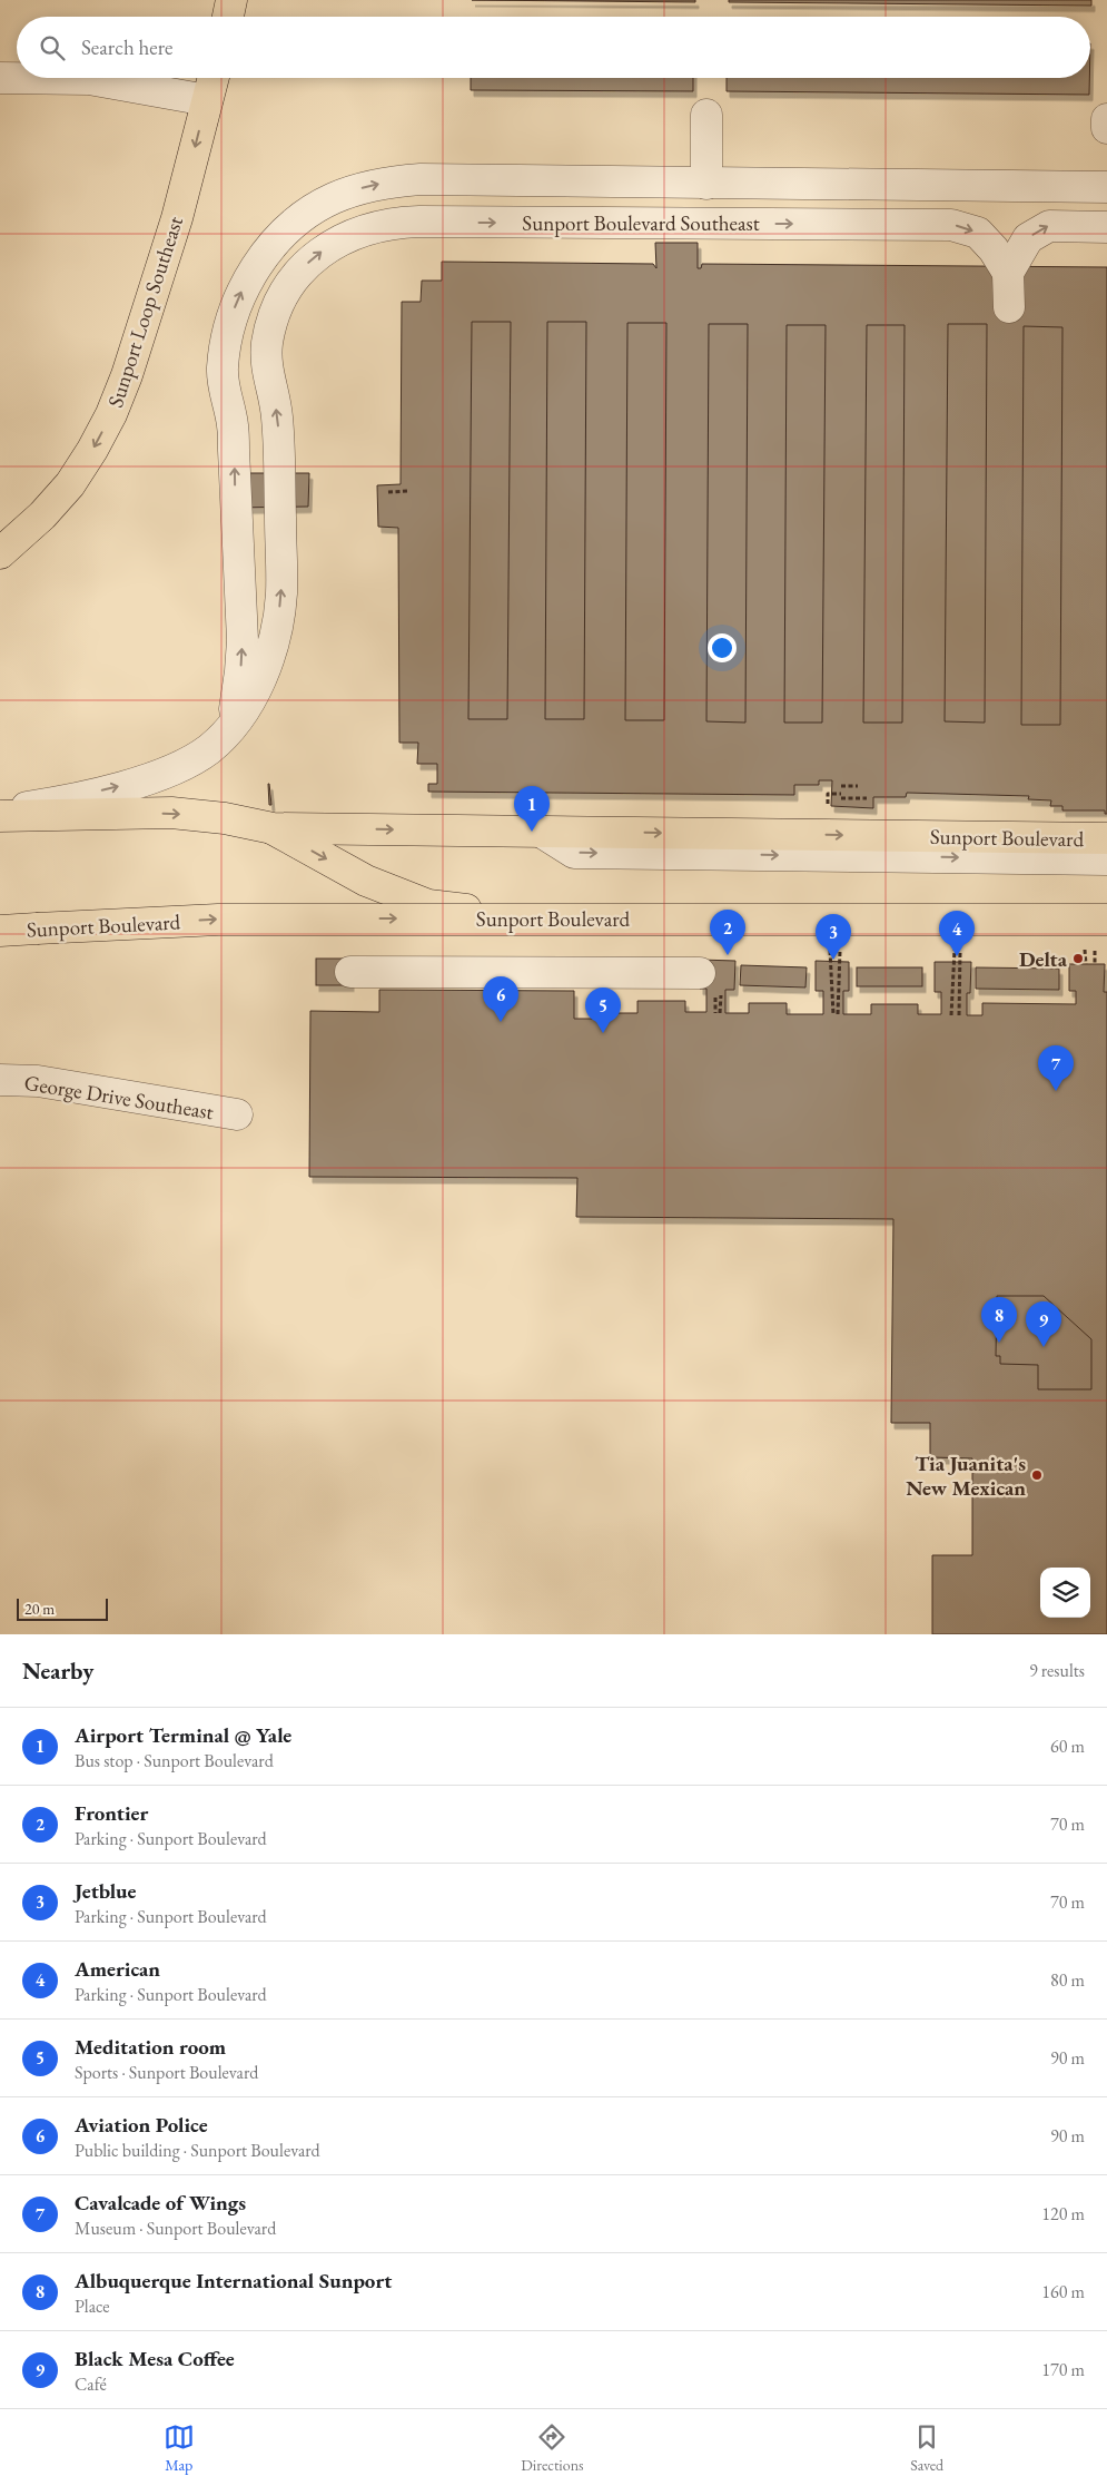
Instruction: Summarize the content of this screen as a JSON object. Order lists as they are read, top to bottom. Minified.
{"streets":{"main road":["Sunport Loop Southeast","Sunport Boulevard"],"street":["Sunport Boulevard Southeast","George Drive Southeast"]},"one_way":["Sunport Loop Southeast","Sunport Boulevard"],"places":["Delta","Tia Juanita's New Mexican"],"scale_bar":"20 m","page":{"search":"Search here","pins":["1","2","4","3","6","5","7","8","9"],"scale":"20 m","heading":["Nearby","9 results"],"list":[{"mark":"1","name":"Airport Terminal @ Yale","note":"Bus stop · Sunport Boulevard","value":"60 m"},{"mark":"2","name":"Frontier","note":"Parking · Sunport Boulevard","value":"70 m"},{"mark":"3","name":"Jetblue","note":"Parking · Sunport Boulevard","value":"70 m"},{"mark":"4","name":"American","note":"Parking · Sunport Boulevard","value":"80 m"},{"mark":"5","name":"Meditation room","note":"Sports · Sunport Boulevard","value":"90 m"},{"mark":"6","name":"Aviation Police","note":"Public building · Sunport Boulevard","value":"90 m"},{"mark":"7","name":"Cavalcade of Wings","note":"Museum · Sunport Boulevard","value":"120 m"},{"mark":"8","name":"Albuquerque International Sunport","note":"Place","value":"160 m"},{"mark":"9","name":"Black Mesa Coffee","note":"Café","value":"170 m"}],"nav":["Map","Directions","Saved"]}}
